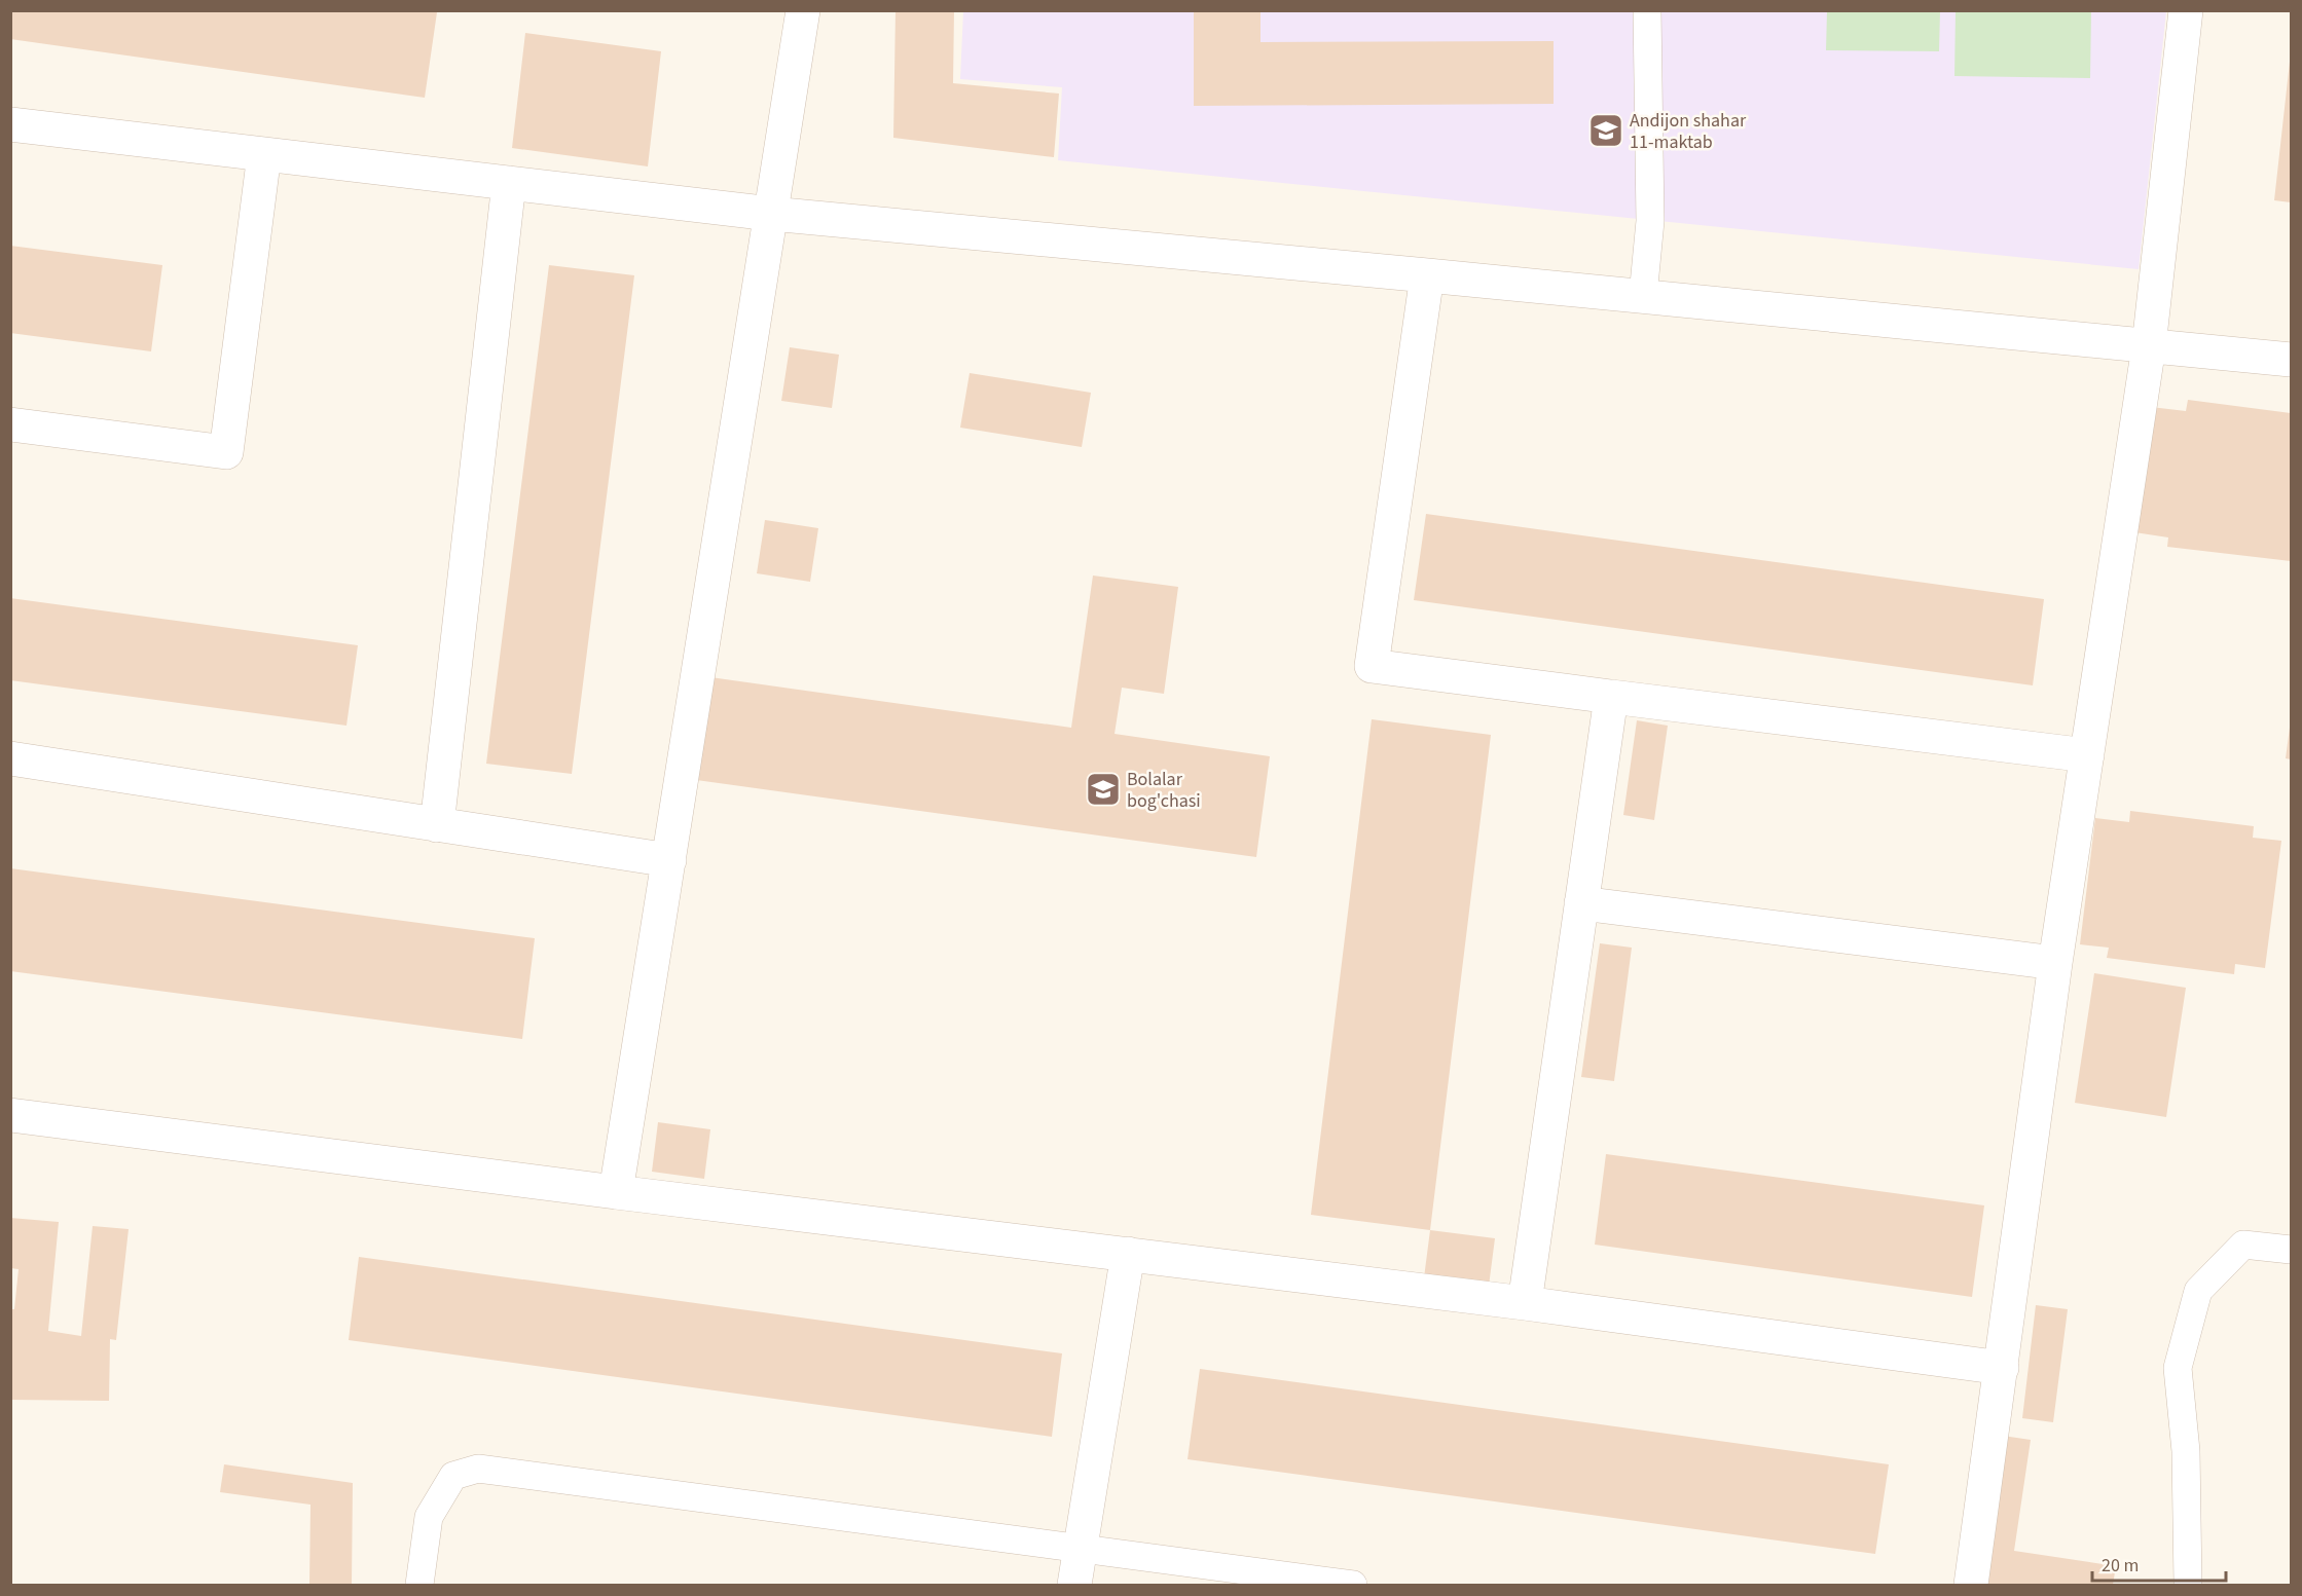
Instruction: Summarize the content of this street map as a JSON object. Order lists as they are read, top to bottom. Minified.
{"places":{"school or university":["Andijon shahar 11-maktab","Bolalar bog'chasi"]},"scale_bar":"20 m"}
